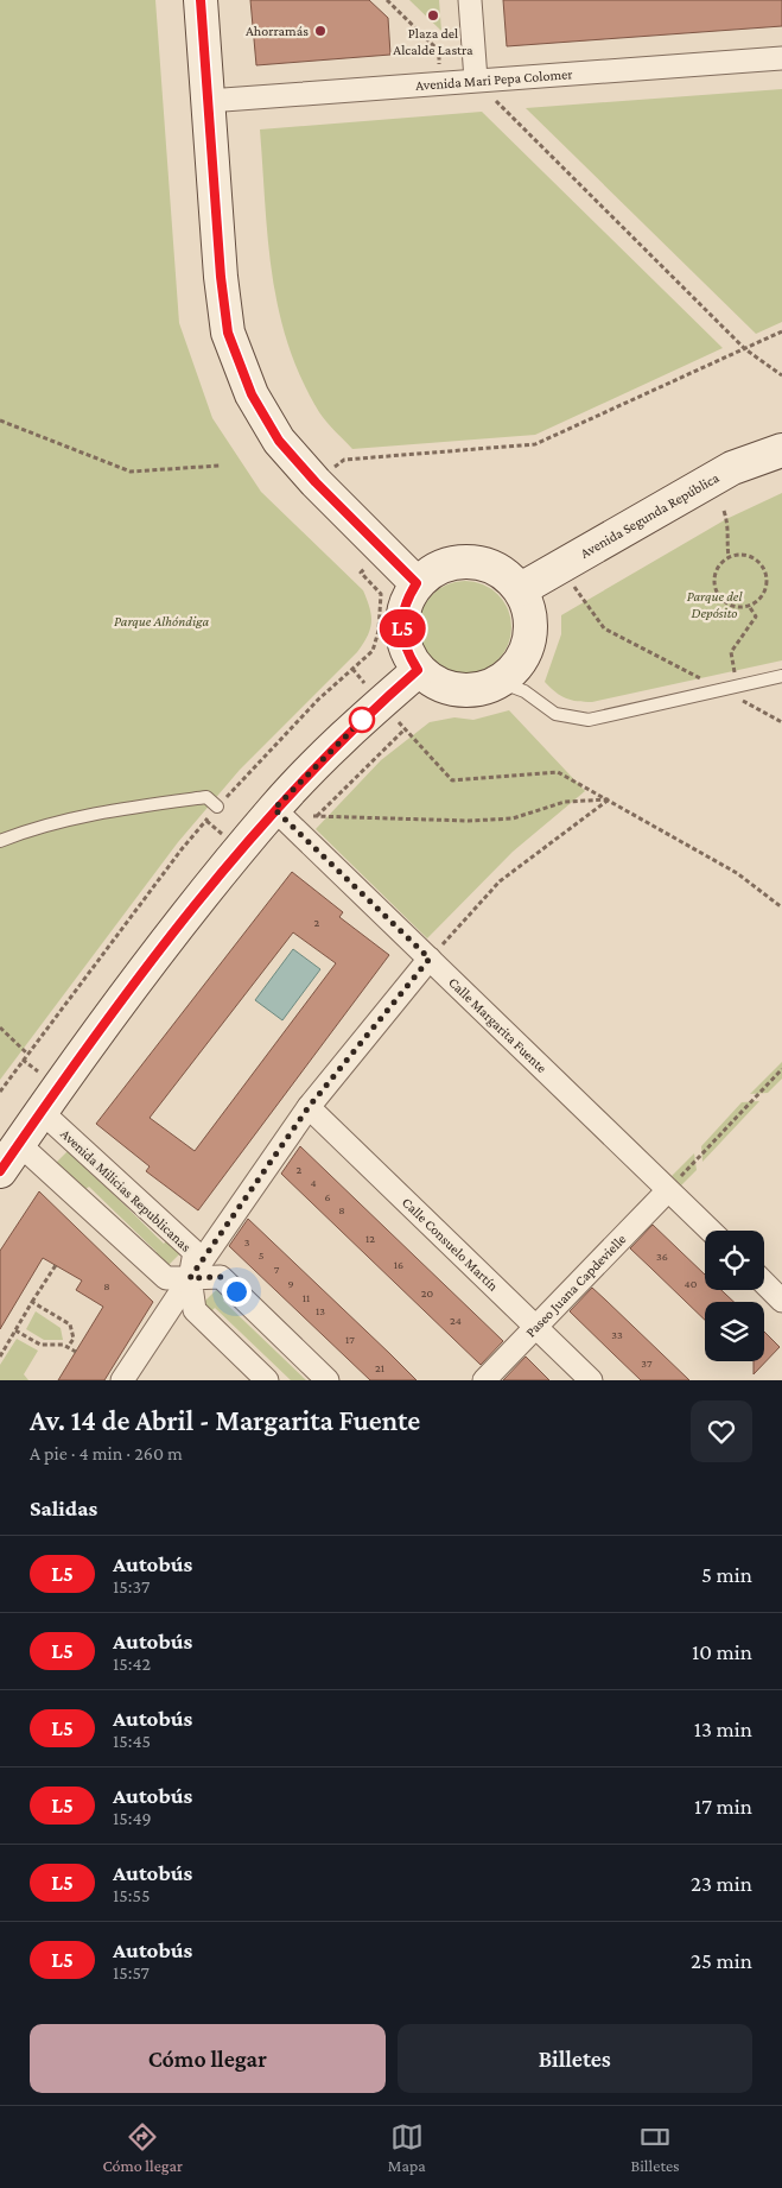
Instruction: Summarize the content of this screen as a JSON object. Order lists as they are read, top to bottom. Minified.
{"streets":{"street":["Avenida Mari Pepa Colomer","Avenida Segunda República","Calle Margarita Fuente","Avenida Milicias Republicanas","Calle Consuelo Martín","Paseo Juana Capdevielle"]},"crossings":[["Calle Margarita Fuente","Paseo Juana Capdevielle"],["Calle Consuelo Martín","Paseo Juana Capdevielle"]],"parks":["Parque del Depósito","Parque Alhóndiga"],"places":["Plaza del Alcalde Lastra","Ahorramás"],"lines":["bus line L5"],"house_numbers":["2","2","4","6","8","12","3","5","36","16","7","9","40","8","20","11","13","24","33","17","37","21"],"page":{"on_map":"L5","heading":[["Av. 14 de Abril - Margarita Fuente","A pie · 4 min · 260 m"],"Salidas"],"list":[{"mark":"L5","name":"Autobús","note":"15:37","value":"5 min"},{"mark":"L5","name":"Autobús","note":"15:42","value":"10 min"},{"mark":"L5","name":"Autobús","note":"15:45","value":"13 min"},{"mark":"L5","name":"Autobús","note":"15:49","value":"17 min"},{"mark":"L5","name":"Autobús","note":"15:55","value":"23 min"},{"mark":"L5","name":"Autobús","note":"15:57","value":"25 min"}],"buttons":["Cómo llegar","Billetes"],"tabs":["Cómo llegar","Mapa","Billetes"]}}
